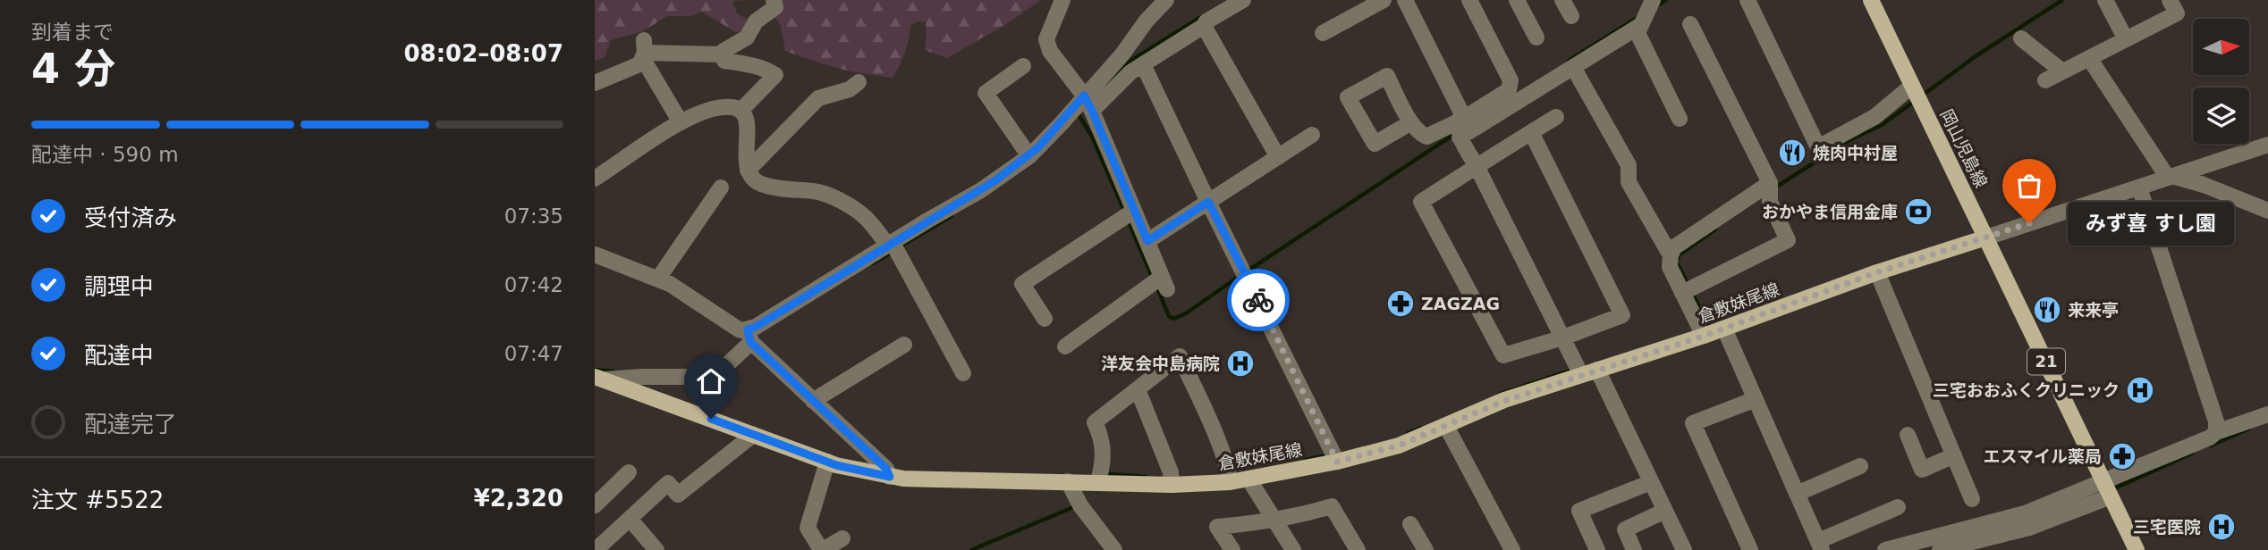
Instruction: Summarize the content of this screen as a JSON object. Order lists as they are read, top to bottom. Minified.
{"streets":{"main road":["岡山児島線","倉敷妹尾線","21"]},"crossings":[["岡山児島線","倉敷妹尾線"]],"places":{"restaurant":["焼肉中村屋","来来亭"],"bank":["おかやま信用金庫"],"other":["みず喜 すし園"],"pharmacy":["ZAGZAG","エスマイル薬局"],"hospital":["洋友会中島病院","三宅おおふくクリニック","三宅医院"]},"north":"right","page":{"heading":["4 分","到着まで","08:02–08:07"],"panel":["注文 #5522","¥2,320"],"bar":"配達中 · 590 m","list":[["受付済み","07:35"],["調理中","07:42"],["配達中","07:47"],"配達完了"],"bubble":"みず喜 すし園"}}
